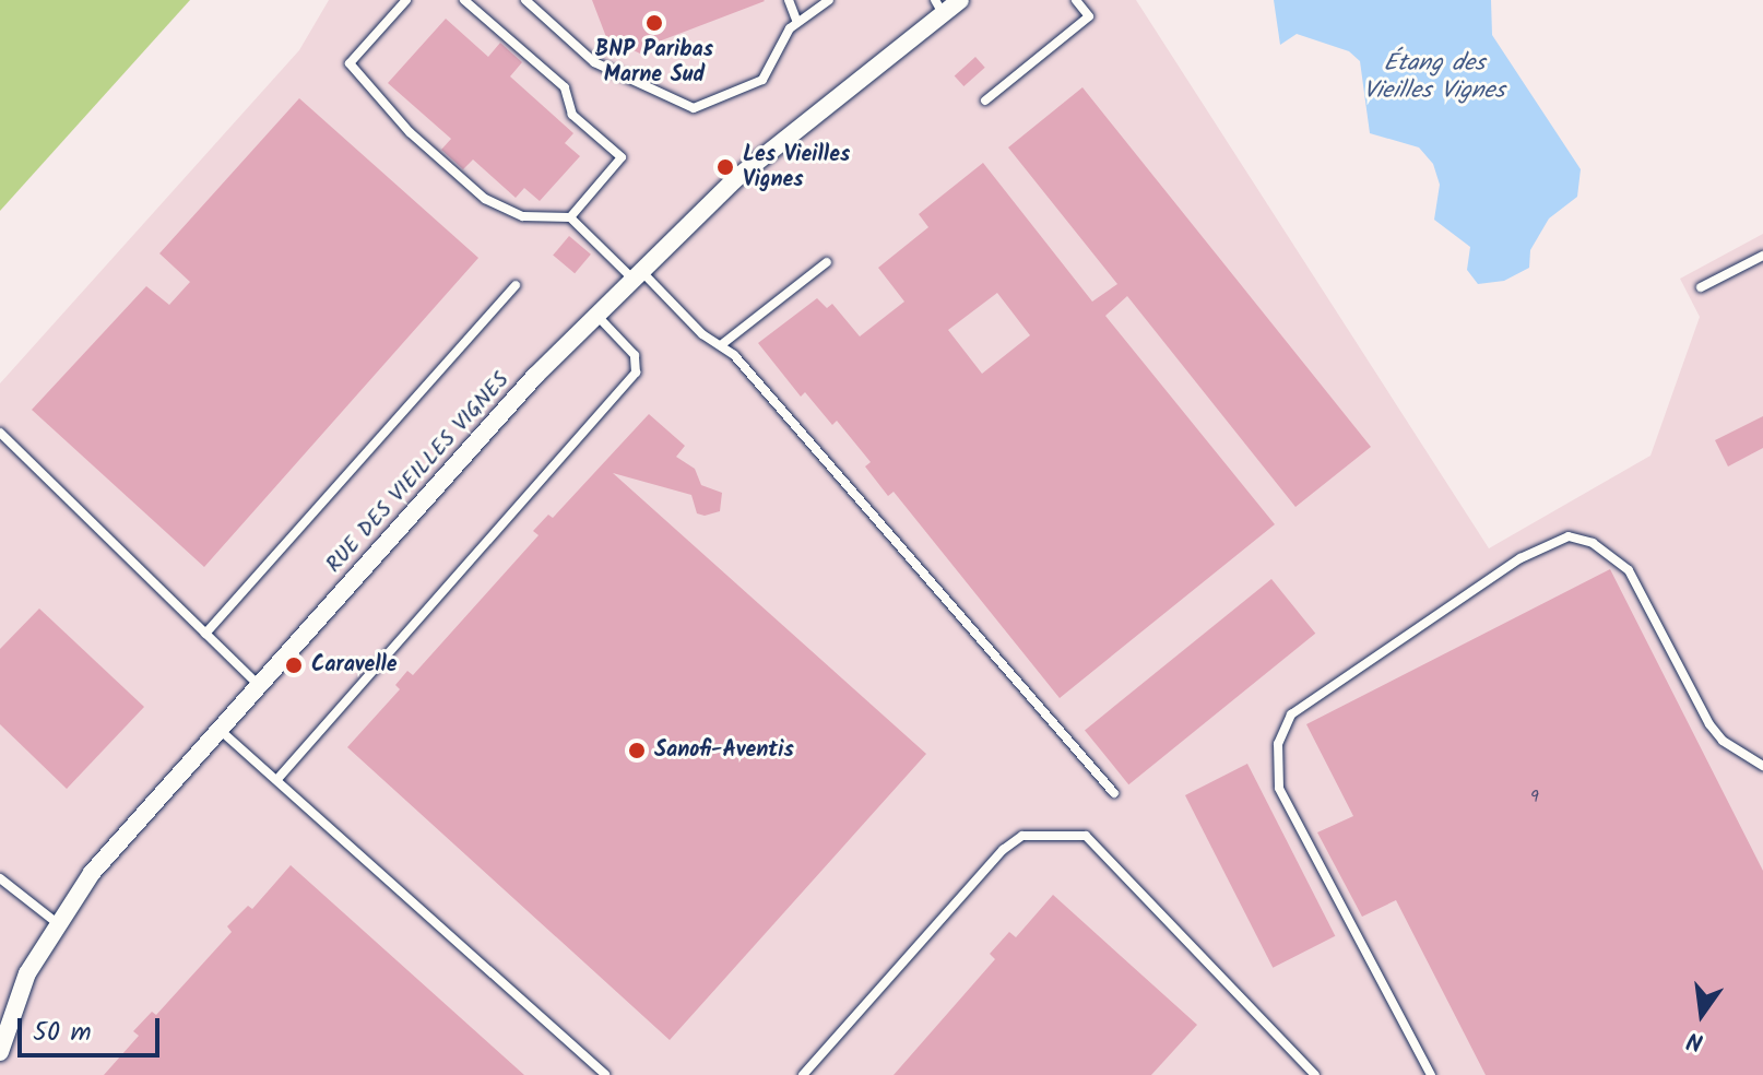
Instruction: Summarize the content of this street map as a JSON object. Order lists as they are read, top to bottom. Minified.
{"streets":{"street":["RUE DES VIEILLES VIGNES"]},"water":["Étang des Vieilles Vignes"],"places":["BNP Paribas Marne Sud","Les Vieilles Vignes","Caravelle","Sanofi-Aventis"],"house_numbers":["9"],"scale_bar":"50 m","north":"bottom"}
